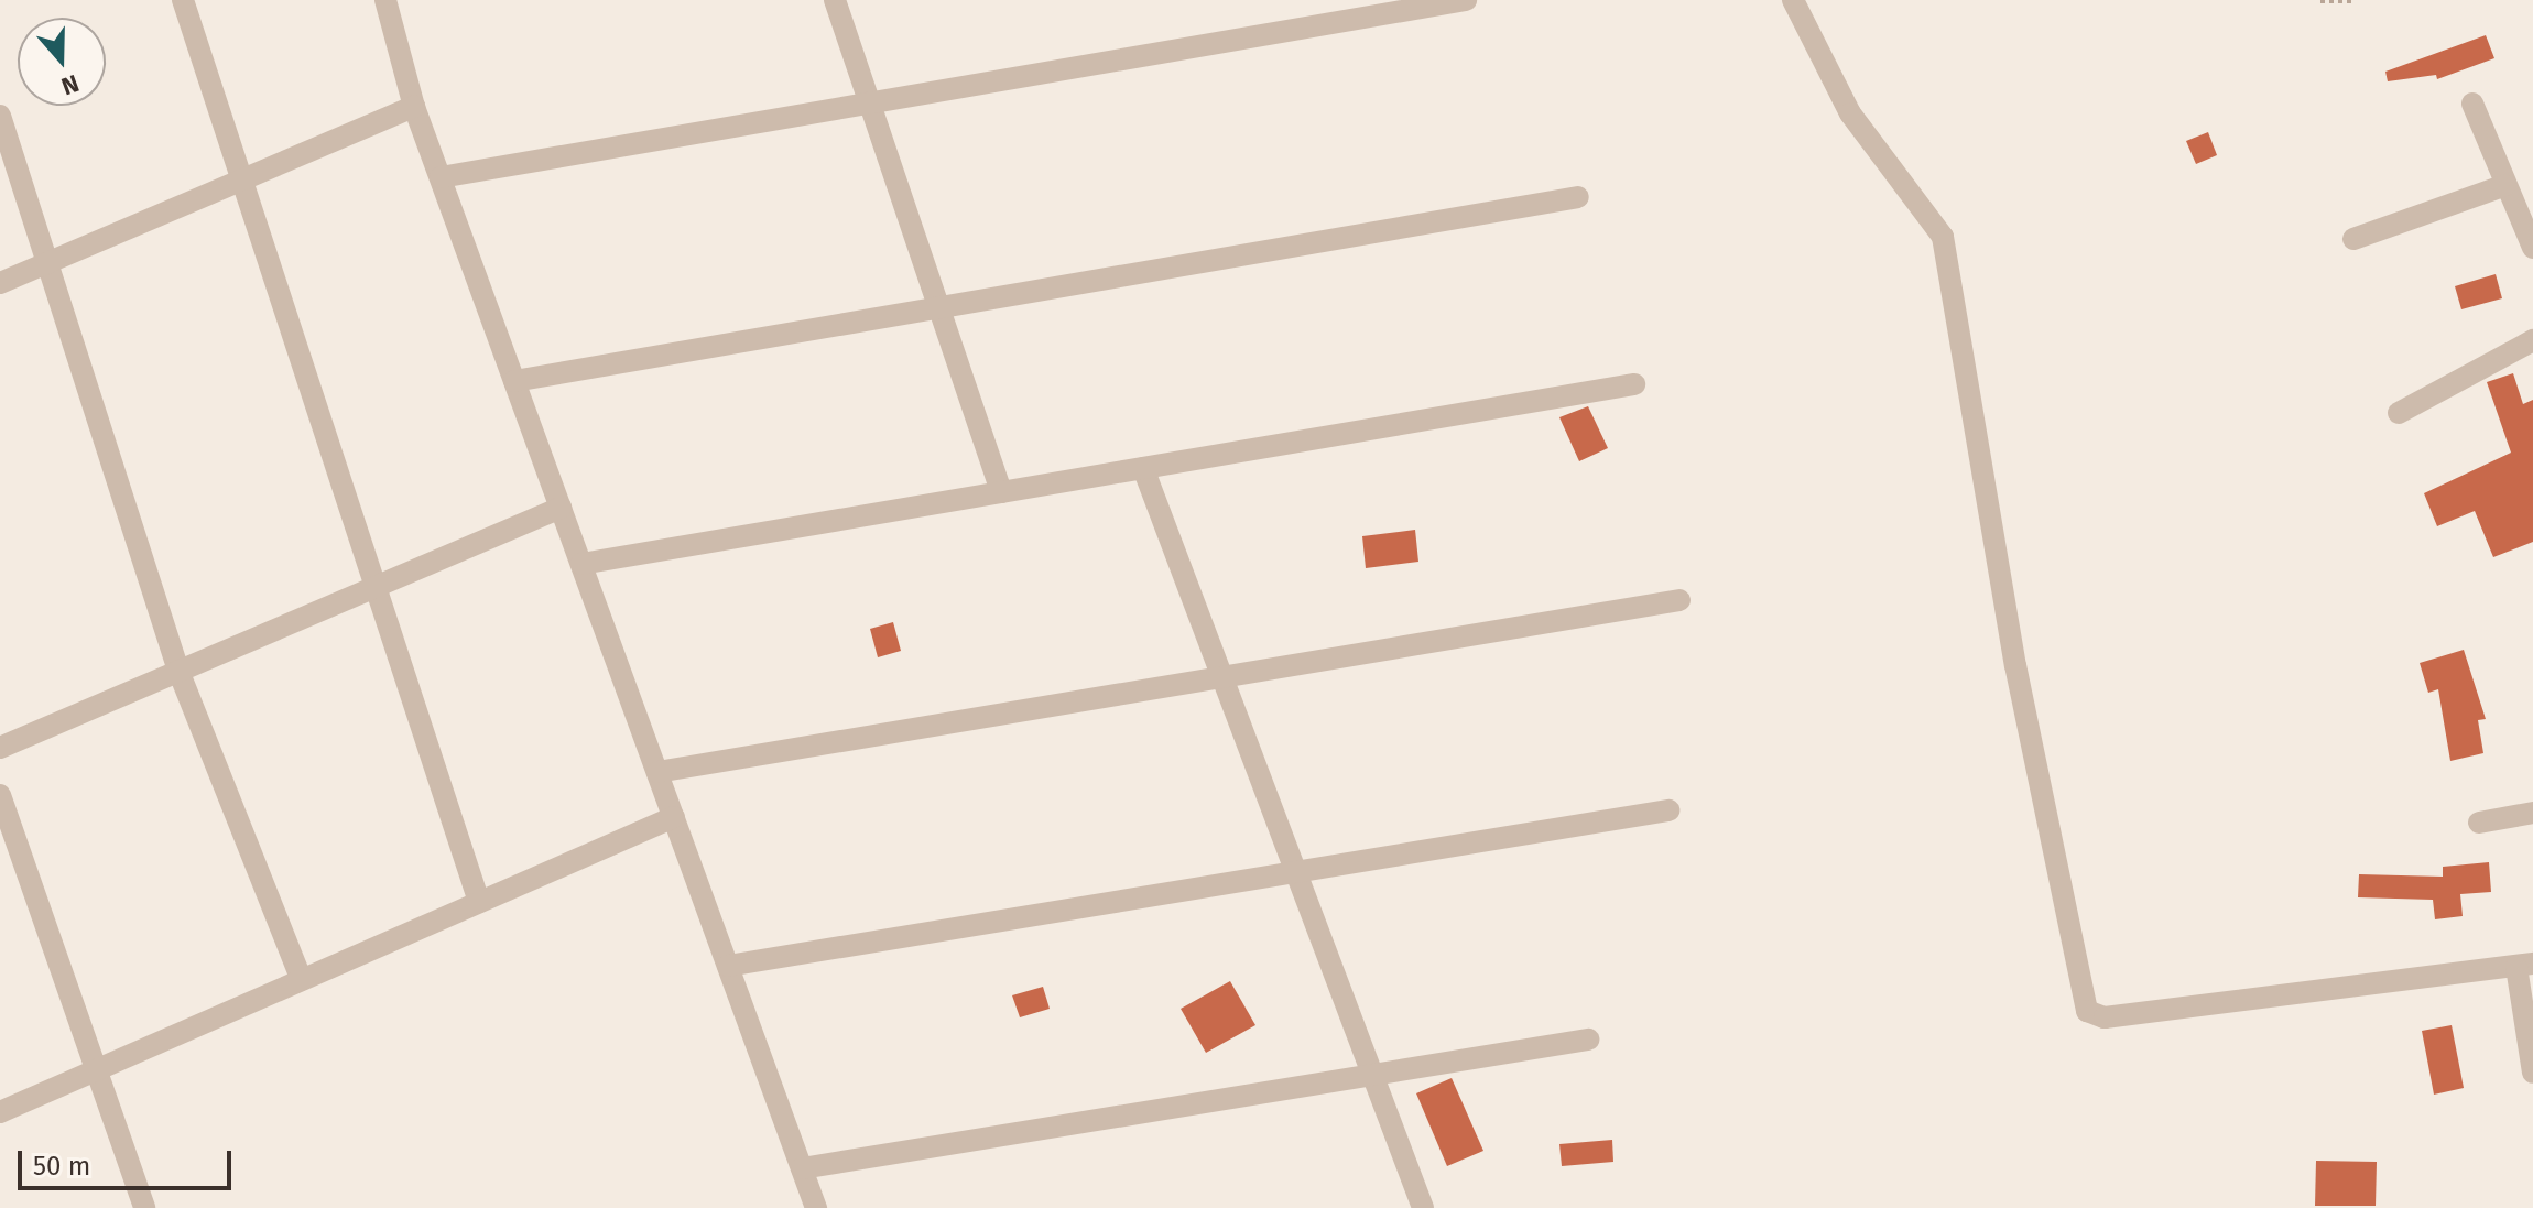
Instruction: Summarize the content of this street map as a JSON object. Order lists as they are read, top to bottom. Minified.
{"scale_bar":"50 m","north":"bottom"}
